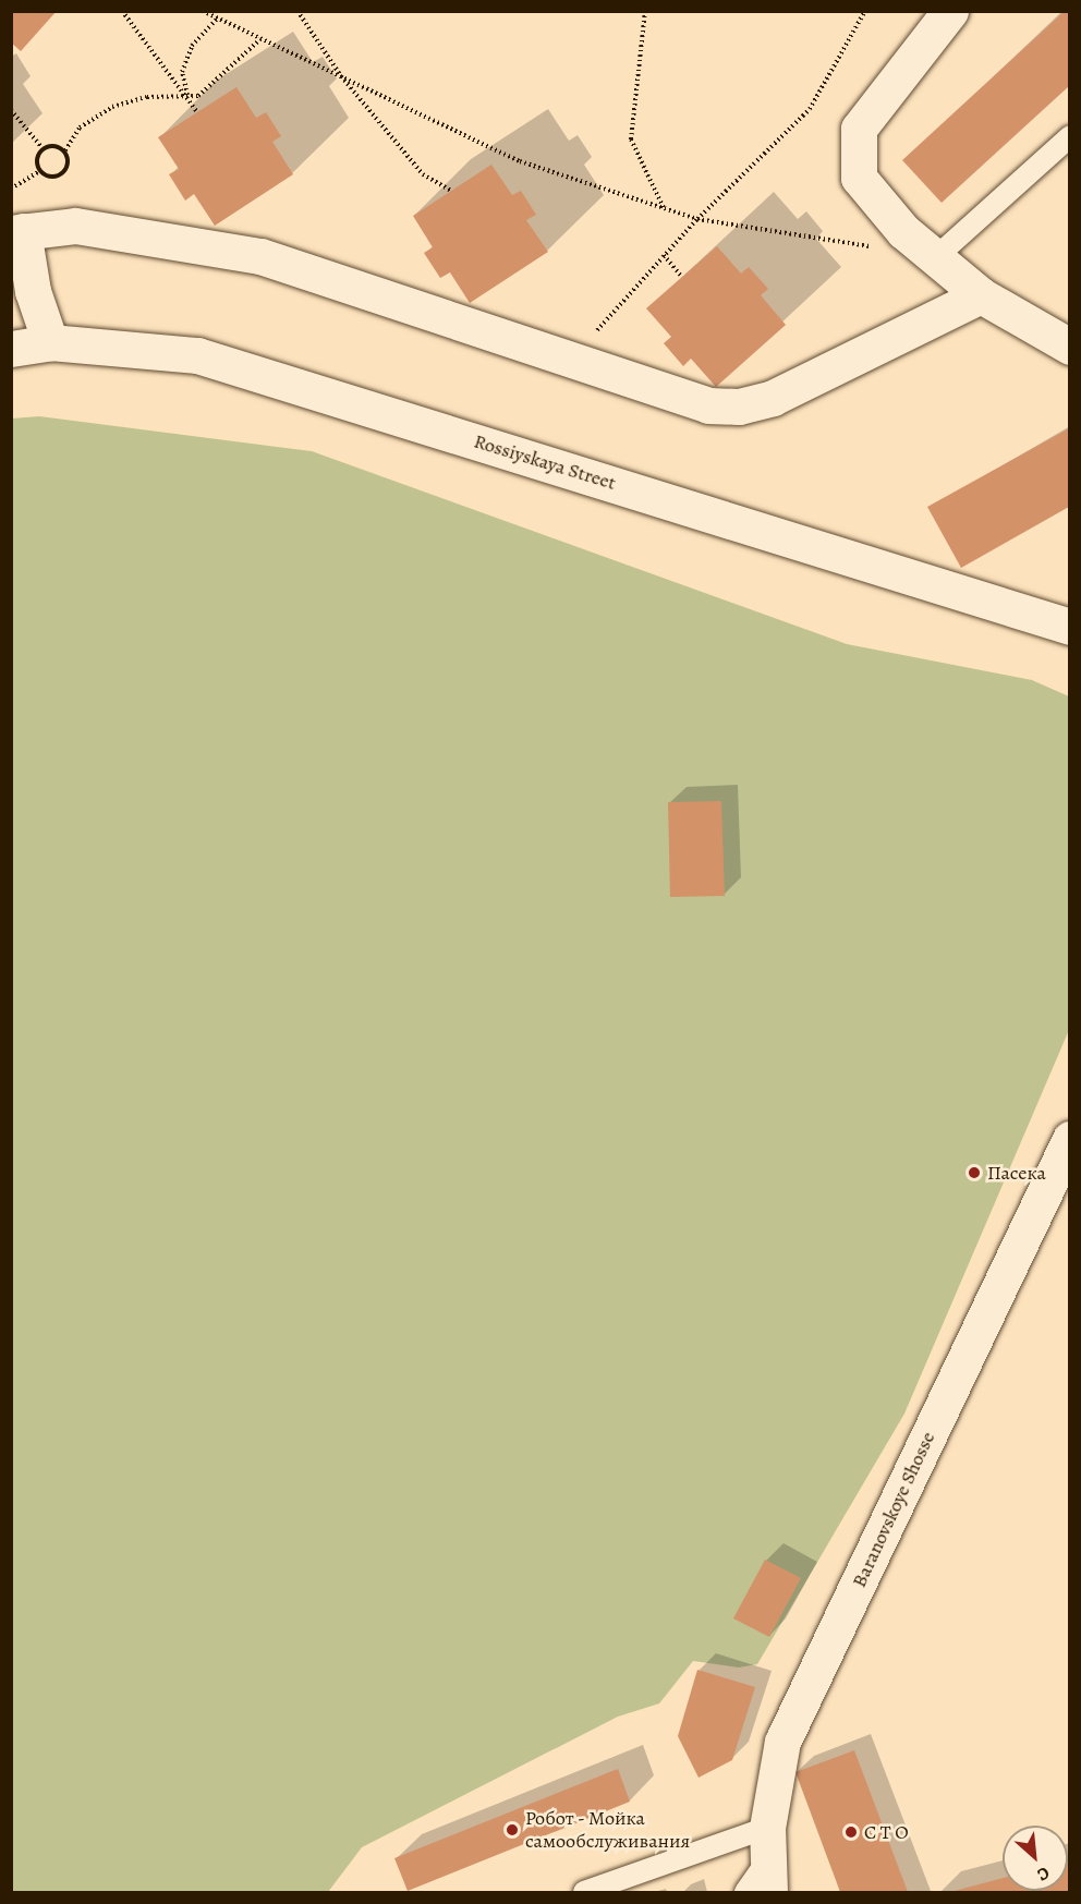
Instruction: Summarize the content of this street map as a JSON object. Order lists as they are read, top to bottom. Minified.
{"streets":{"main road":["Rossiyskaya Street","Baranovskoye Shosse"]},"places":["Пасека","Робот - Мойка самообслуживания","С Т О"],"north":"bottom right"}
